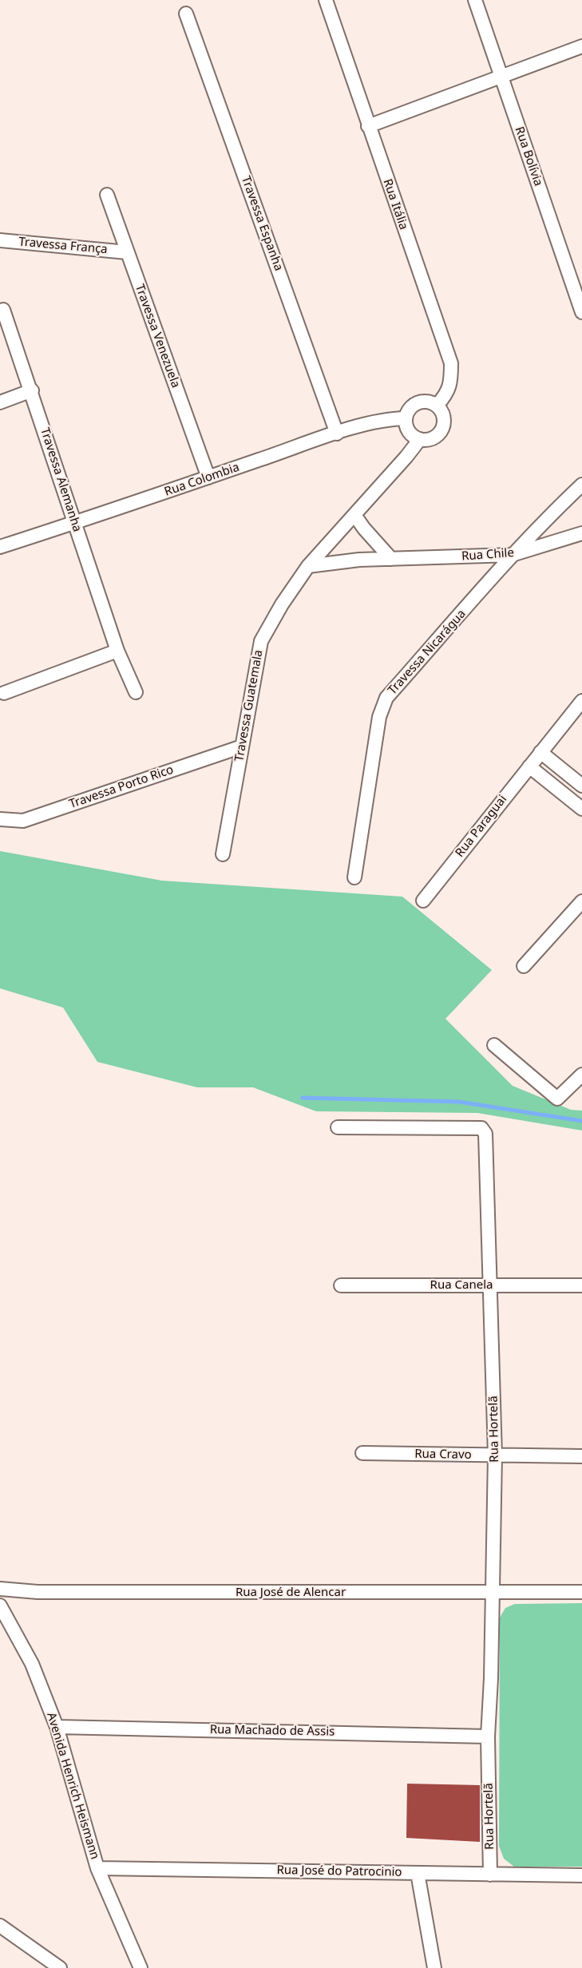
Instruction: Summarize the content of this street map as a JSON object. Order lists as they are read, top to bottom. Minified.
{"streets":{"street":["Rua Bolívia","Rua Itália","Travessa Espanha","Travessa França","Travessa Venezuela","Travessa Alemanha","Rua Colombia","Rua Chile","Travessa Nicarágua","Travessa Guatemala","Travessa Porto Rico","Rua Paraguai","Rua Canela","Rua Hortelã","Rua Cravo","Rua José de Alencar","Rua Machado de Assis","Avenida Henrich Heismann","Rua José do Patrocinio"]},"crossings":[["Rua Itália","Rua Colombia"],["Rua Itália","Travessa Guatemala"],["Travessa Espanha","Rua Colombia"],["Travessa França","Travessa Venezuela"],["Travessa Venezuela","Rua Colombia"],["Travessa Alemanha","Rua Colombia"],["Rua Colombia","Travessa Guatemala"],["Rua Chile","Travessa Nicarágua"],["Rua Chile","Travessa Guatemala"],["Travessa Guatemala","Travessa Porto Rico"],["Rua Canela","Rua Hortelã"],["Rua Hortelã","Rua Cravo"],["Rua Hortelã","Rua José de Alencar"],["Rua Hortelã","Rua Machado de Assis"],["Rua Hortelã","Rua José do Patrocinio"],["Rua Machado de Assis","Avenida Henrich Heismann"],["Avenida Henrich Heismann","Rua José do Patrocinio"]]}
